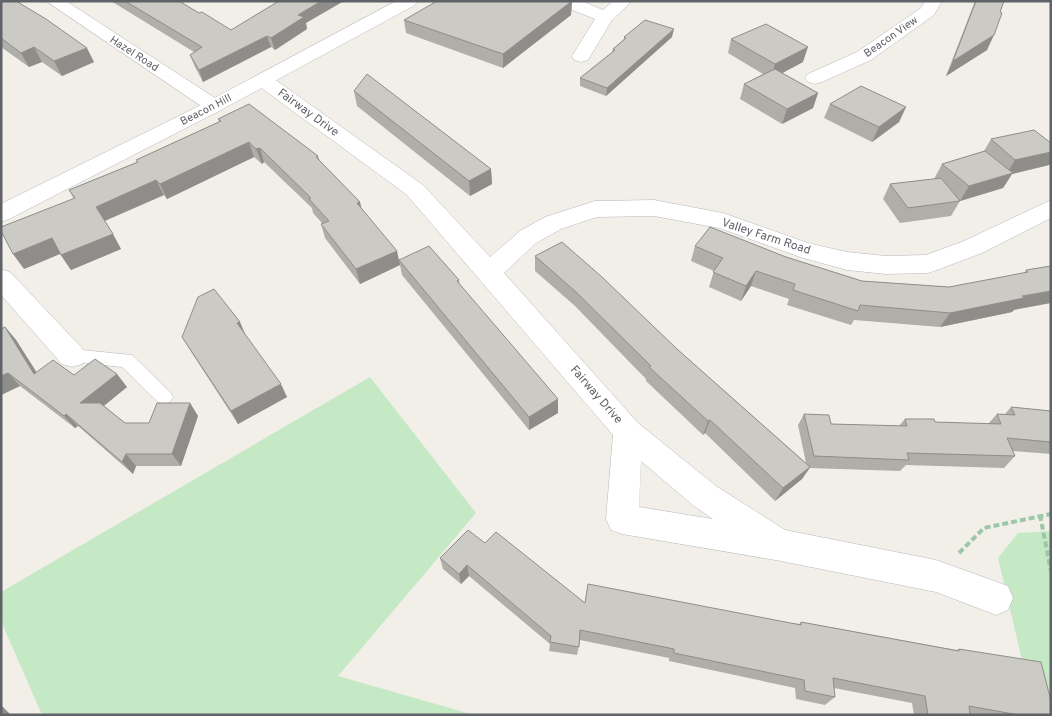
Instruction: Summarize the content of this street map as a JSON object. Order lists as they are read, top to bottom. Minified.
{"streets":{"street":["Beacon View","Hazel Road","Beacon Hill","Fairway Drive","Valley Farm Road"]},"crossings":[["Hazel Road","Beacon Hill"],["Beacon Hill","Fairway Drive"],["Fairway Drive","Valley Farm Road"]]}
